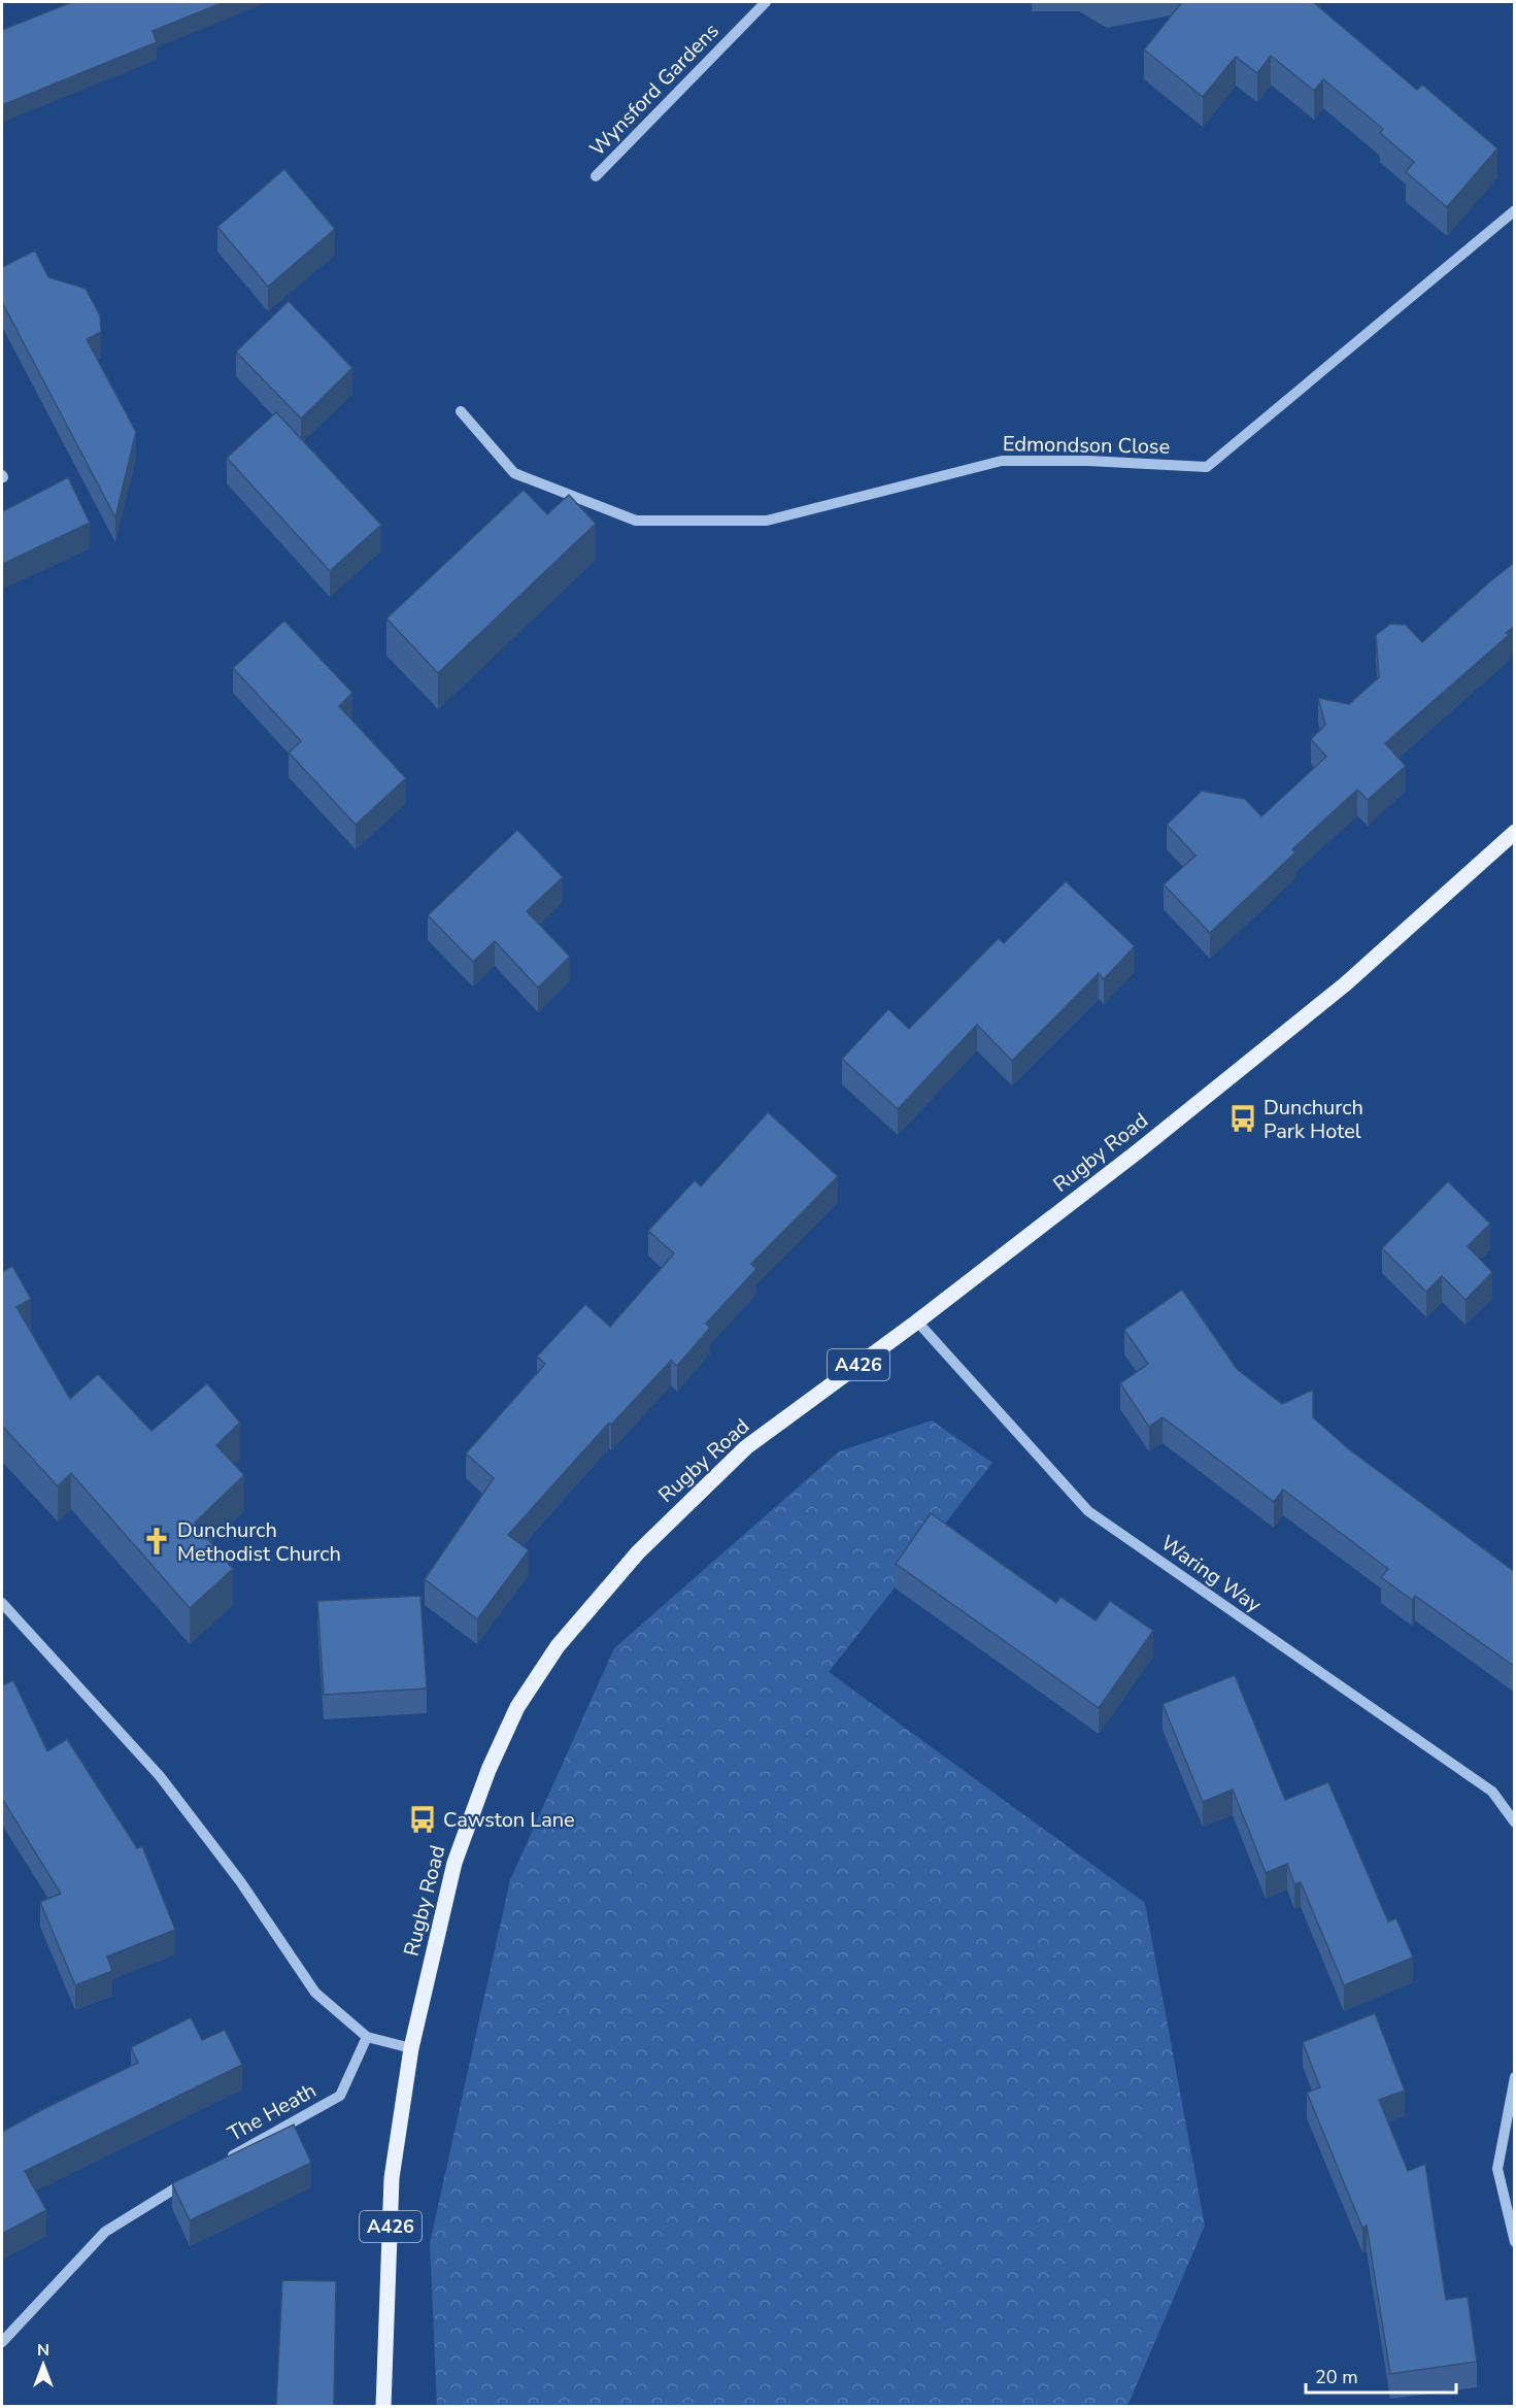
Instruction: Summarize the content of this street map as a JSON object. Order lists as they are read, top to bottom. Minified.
{"streets":{"main road":["Rugby Road","A426"],"street":["Wynsford Gardens","Edmondson Close","Waring Way","The Heath"]},"crossings":[["Rugby Road","Waring Way"]],"places":{"bus stop":["Dunchurch Park Hotel","Cawston Lane"],"church":["Dunchurch Methodist Church"]},"scale_bar":"20 m","north":"top"}
